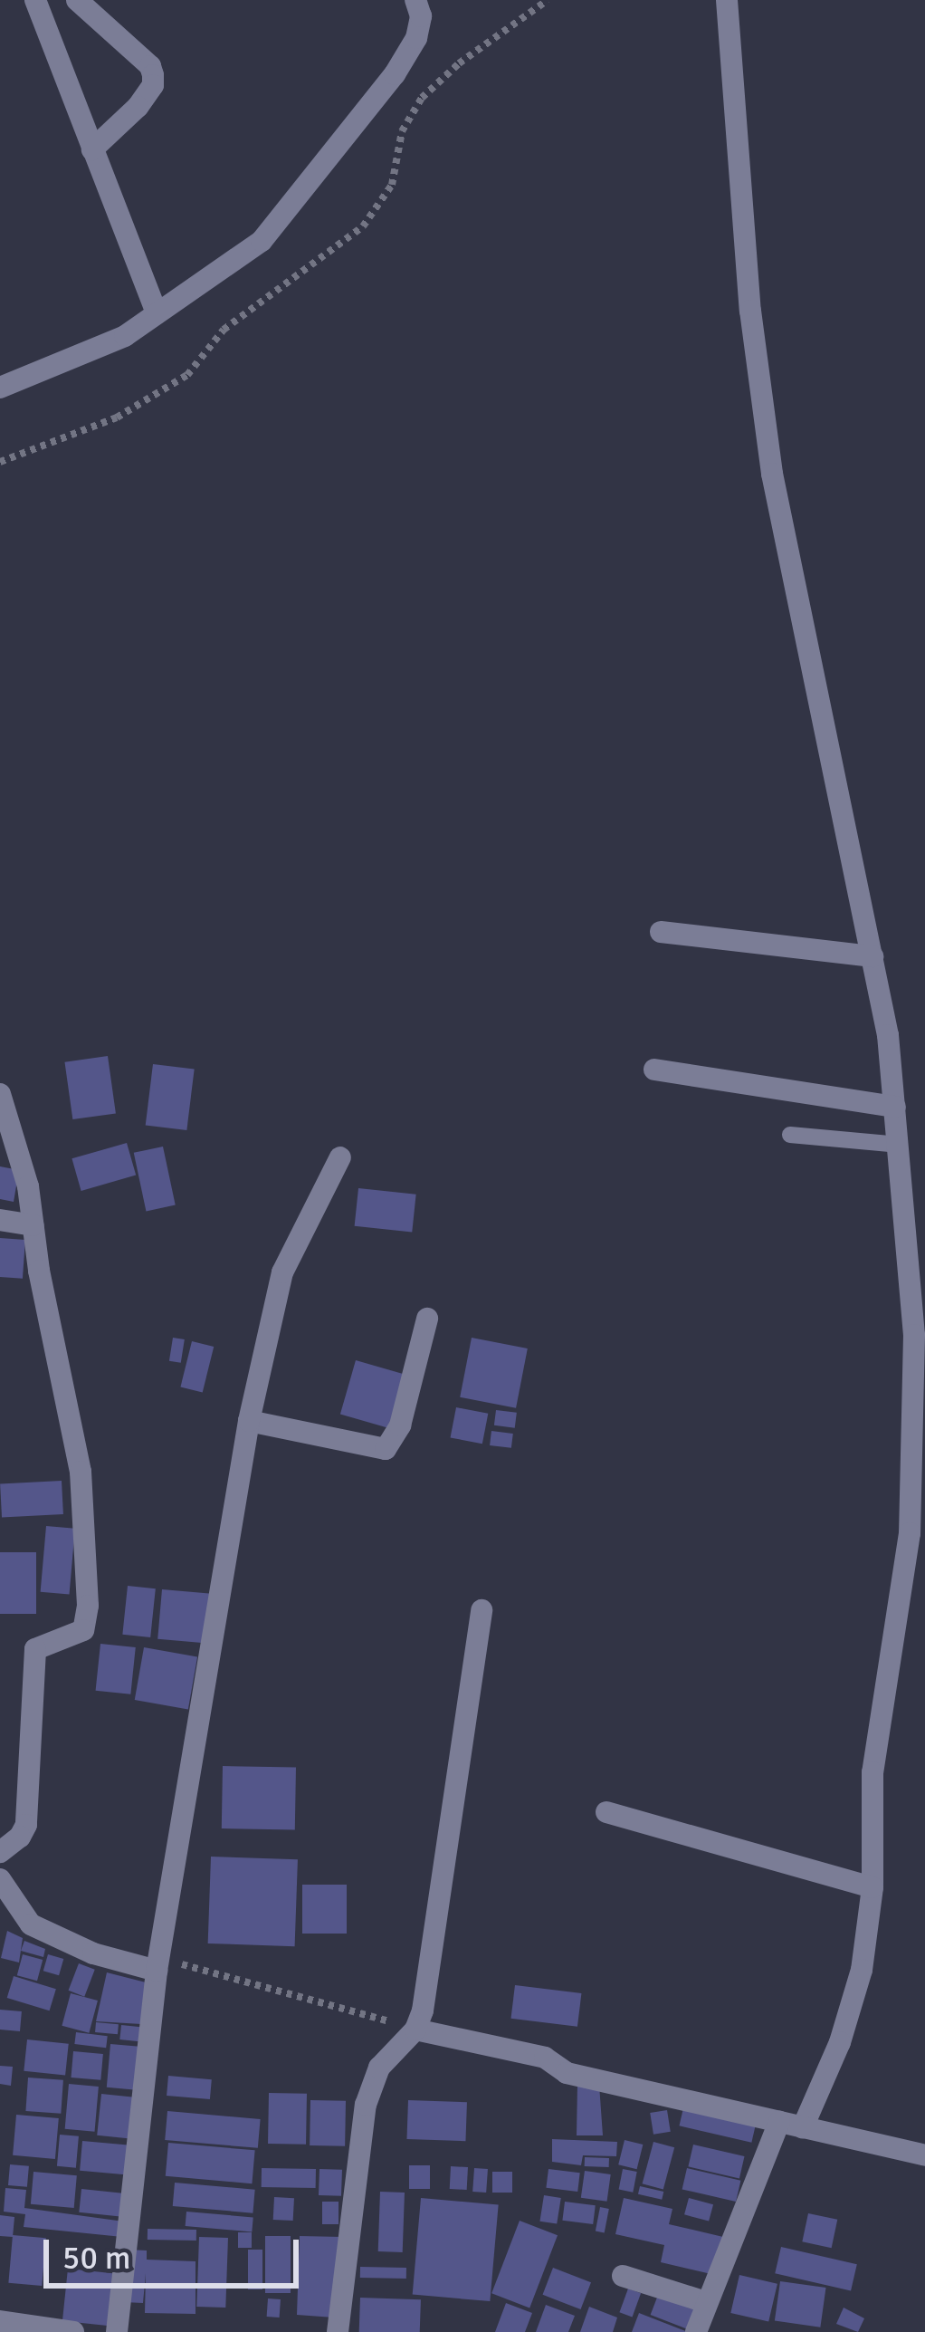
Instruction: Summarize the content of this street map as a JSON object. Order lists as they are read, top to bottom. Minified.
{"scale_bar":"50 m"}
